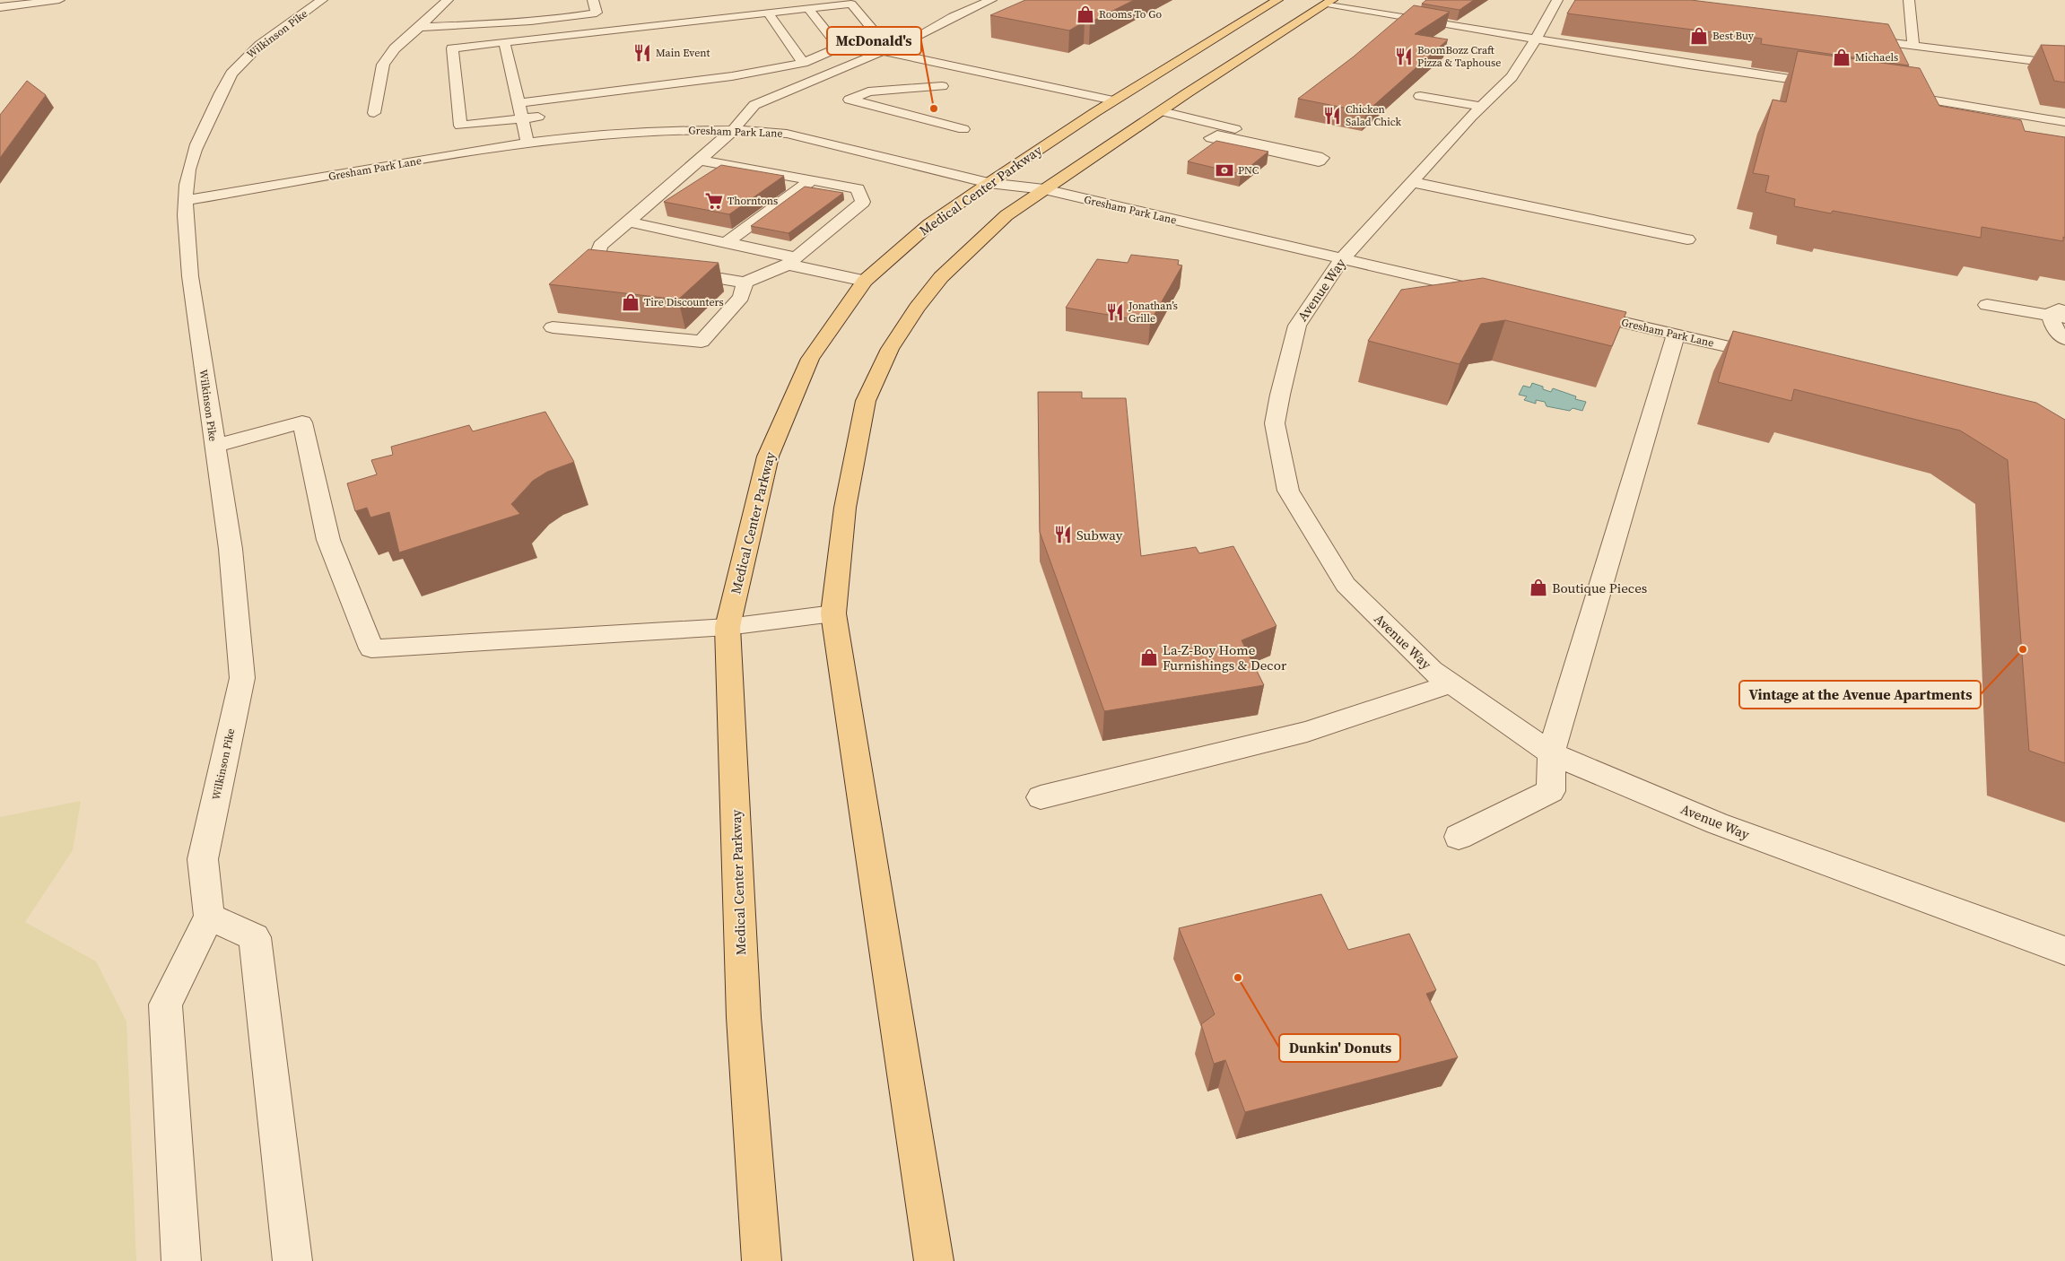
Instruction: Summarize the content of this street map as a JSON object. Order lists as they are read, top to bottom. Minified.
{"streets":{"main road":["Medical Center Parkway"],"street":["Wilkinson Pike","Gresham Park Lane","Avenue Way"]},"crossings":[["Wilkinson Pike","Gresham Park Lane"],["Gresham Park Lane","Medical Center Parkway"],["Gresham Park Lane","Avenue Way"]],"places":{"shop":["Rooms To Go","Best Buy","Michaels","Tire Discounters","Boutique Pieces","La-Z-Boy Home Furnishings & Decor"],"restaurant":["Main Event","BoomBozz Craft Pizza & Taphouse","Chicken Salad Chick","Jonathan’s Grille","Subway"],"other":["McDonald's","Vintage at the Avenue Apartments","Dunkin' Donuts"],"bank":["PNC"],"supermarket":["Thorntons"]}}
